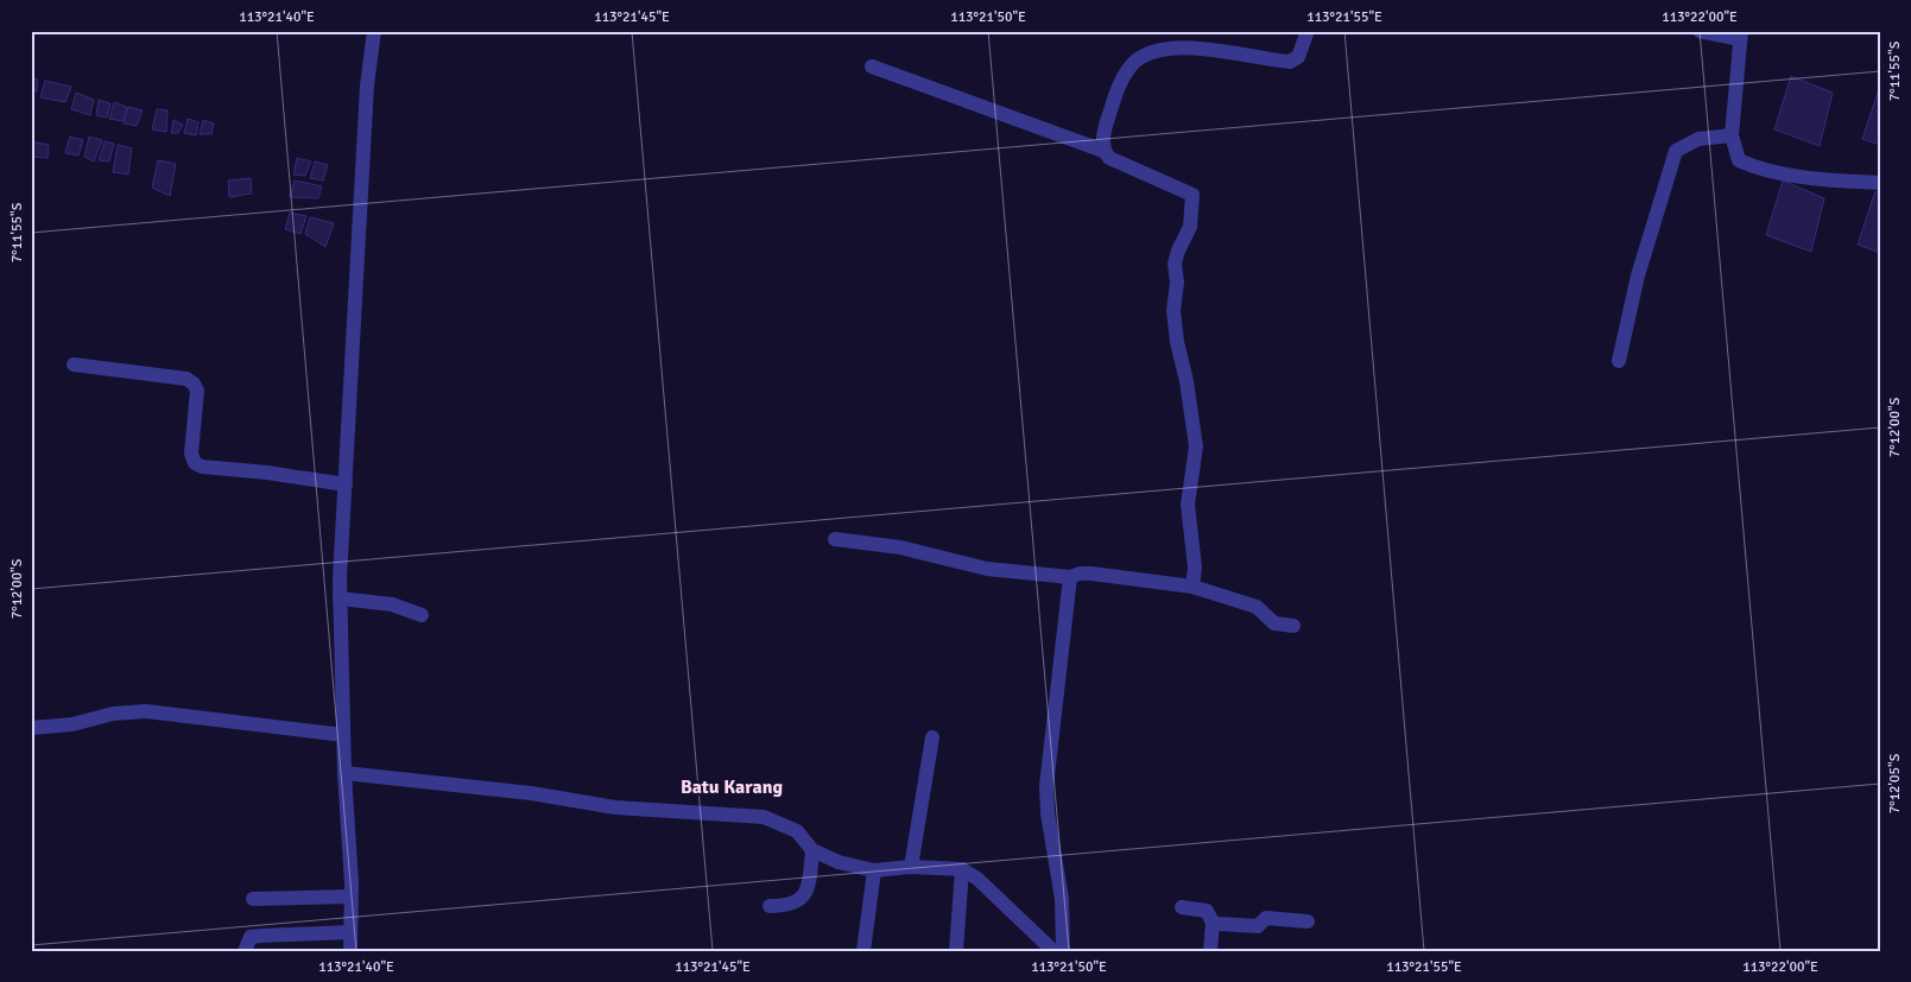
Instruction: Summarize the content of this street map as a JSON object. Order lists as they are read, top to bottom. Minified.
{"districts":["Batu Karang"],"coordinates":["113°21'40\"E","113°21'45\"E","113°21'50\"E","113°21'55\"E","113°22'00\"E","7°11'55\"S","7°12'00\"S","7°12'05\"S"]}
